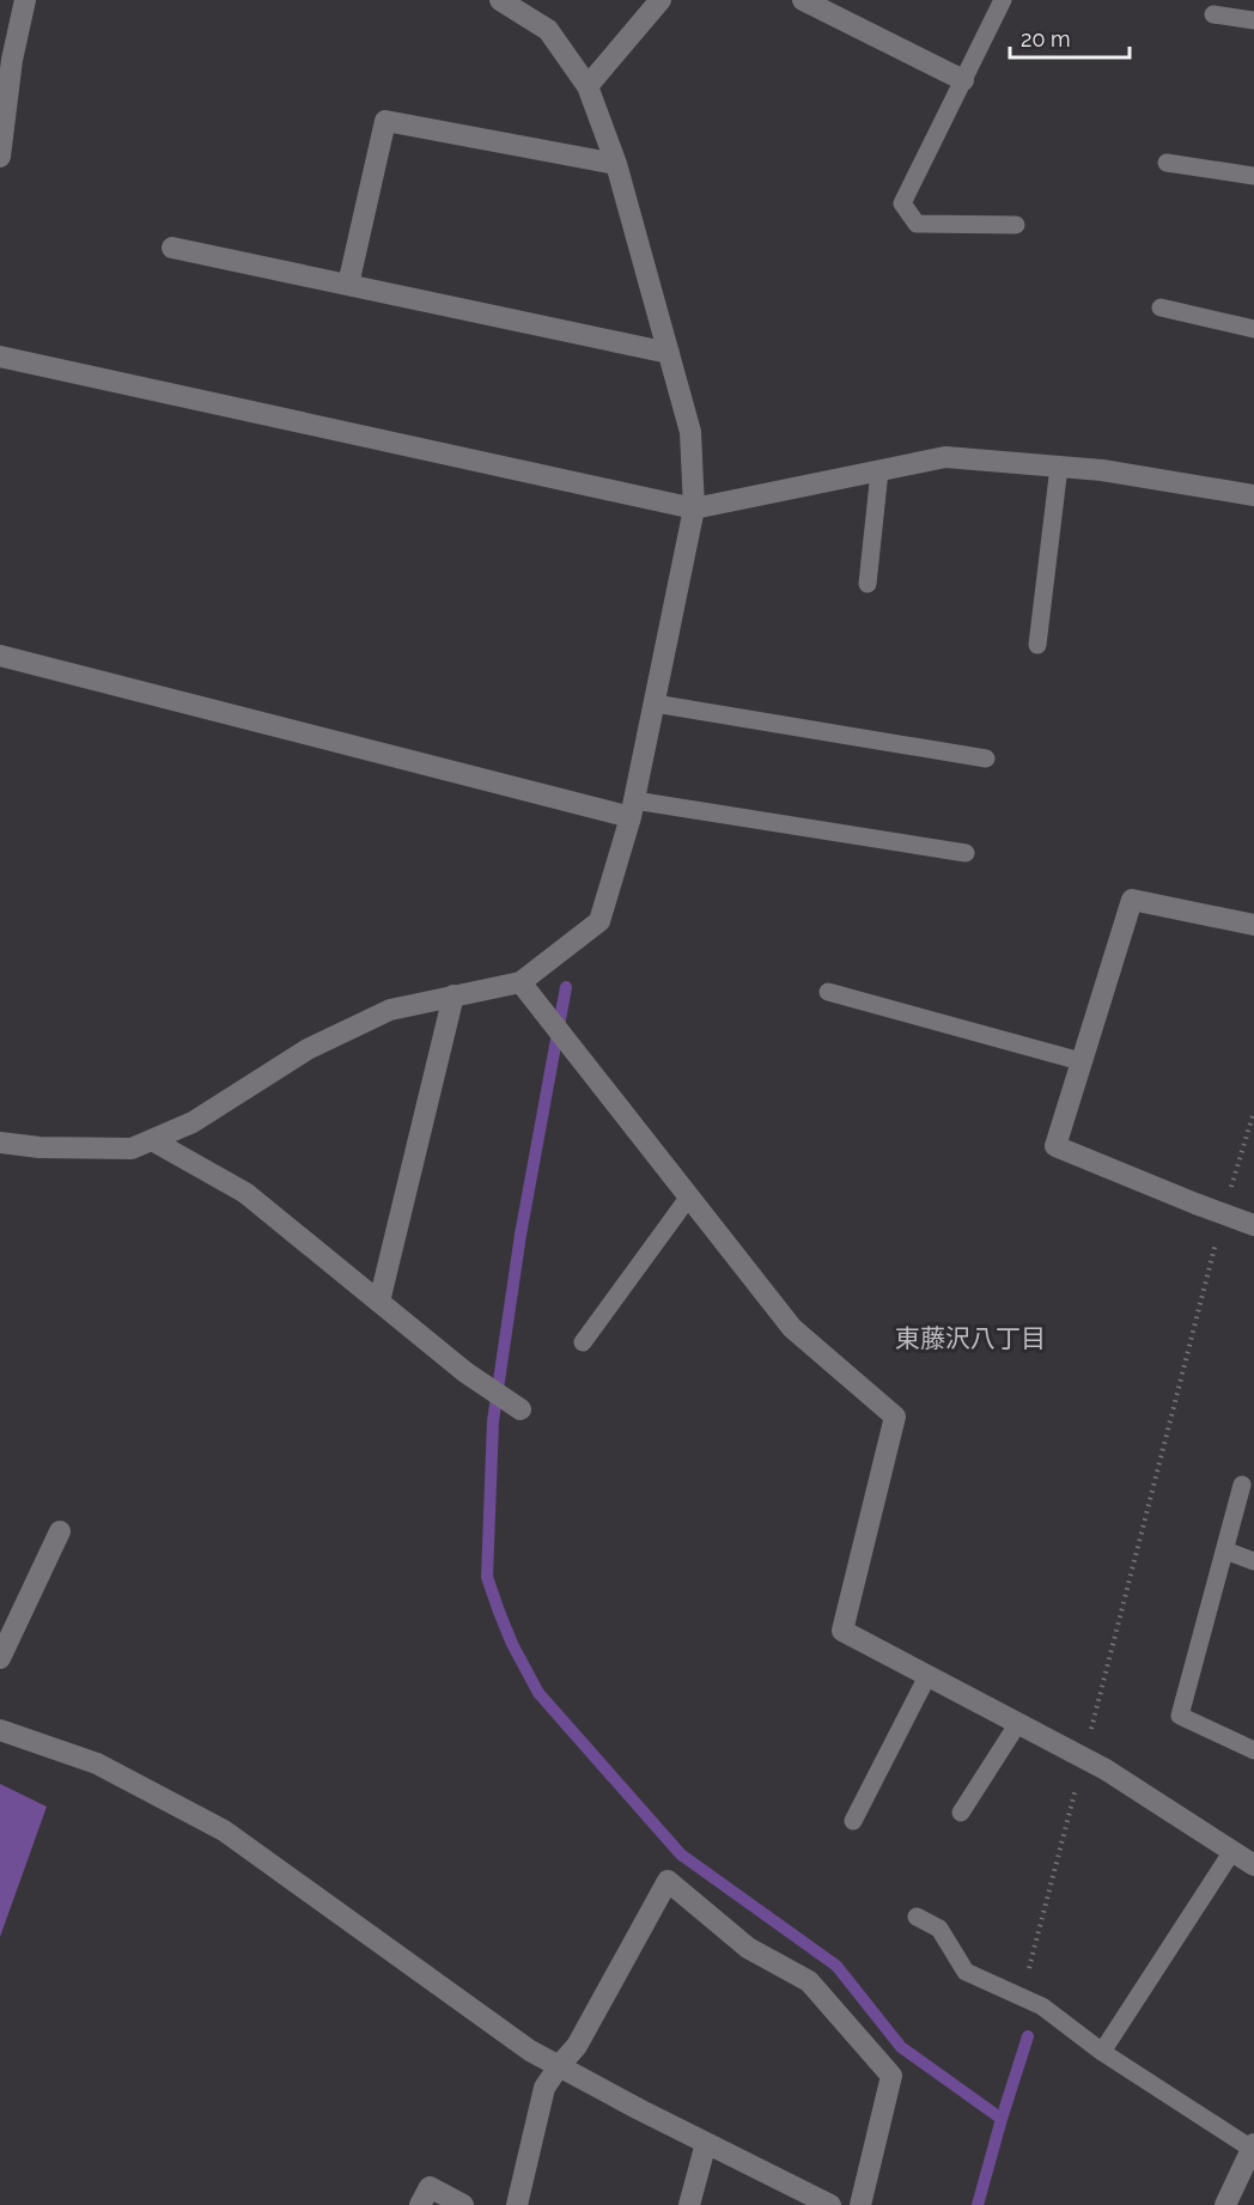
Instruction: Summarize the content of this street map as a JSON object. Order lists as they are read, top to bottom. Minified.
{"districts":["東藤沢八丁目"],"scale_bar":"20 m"}
